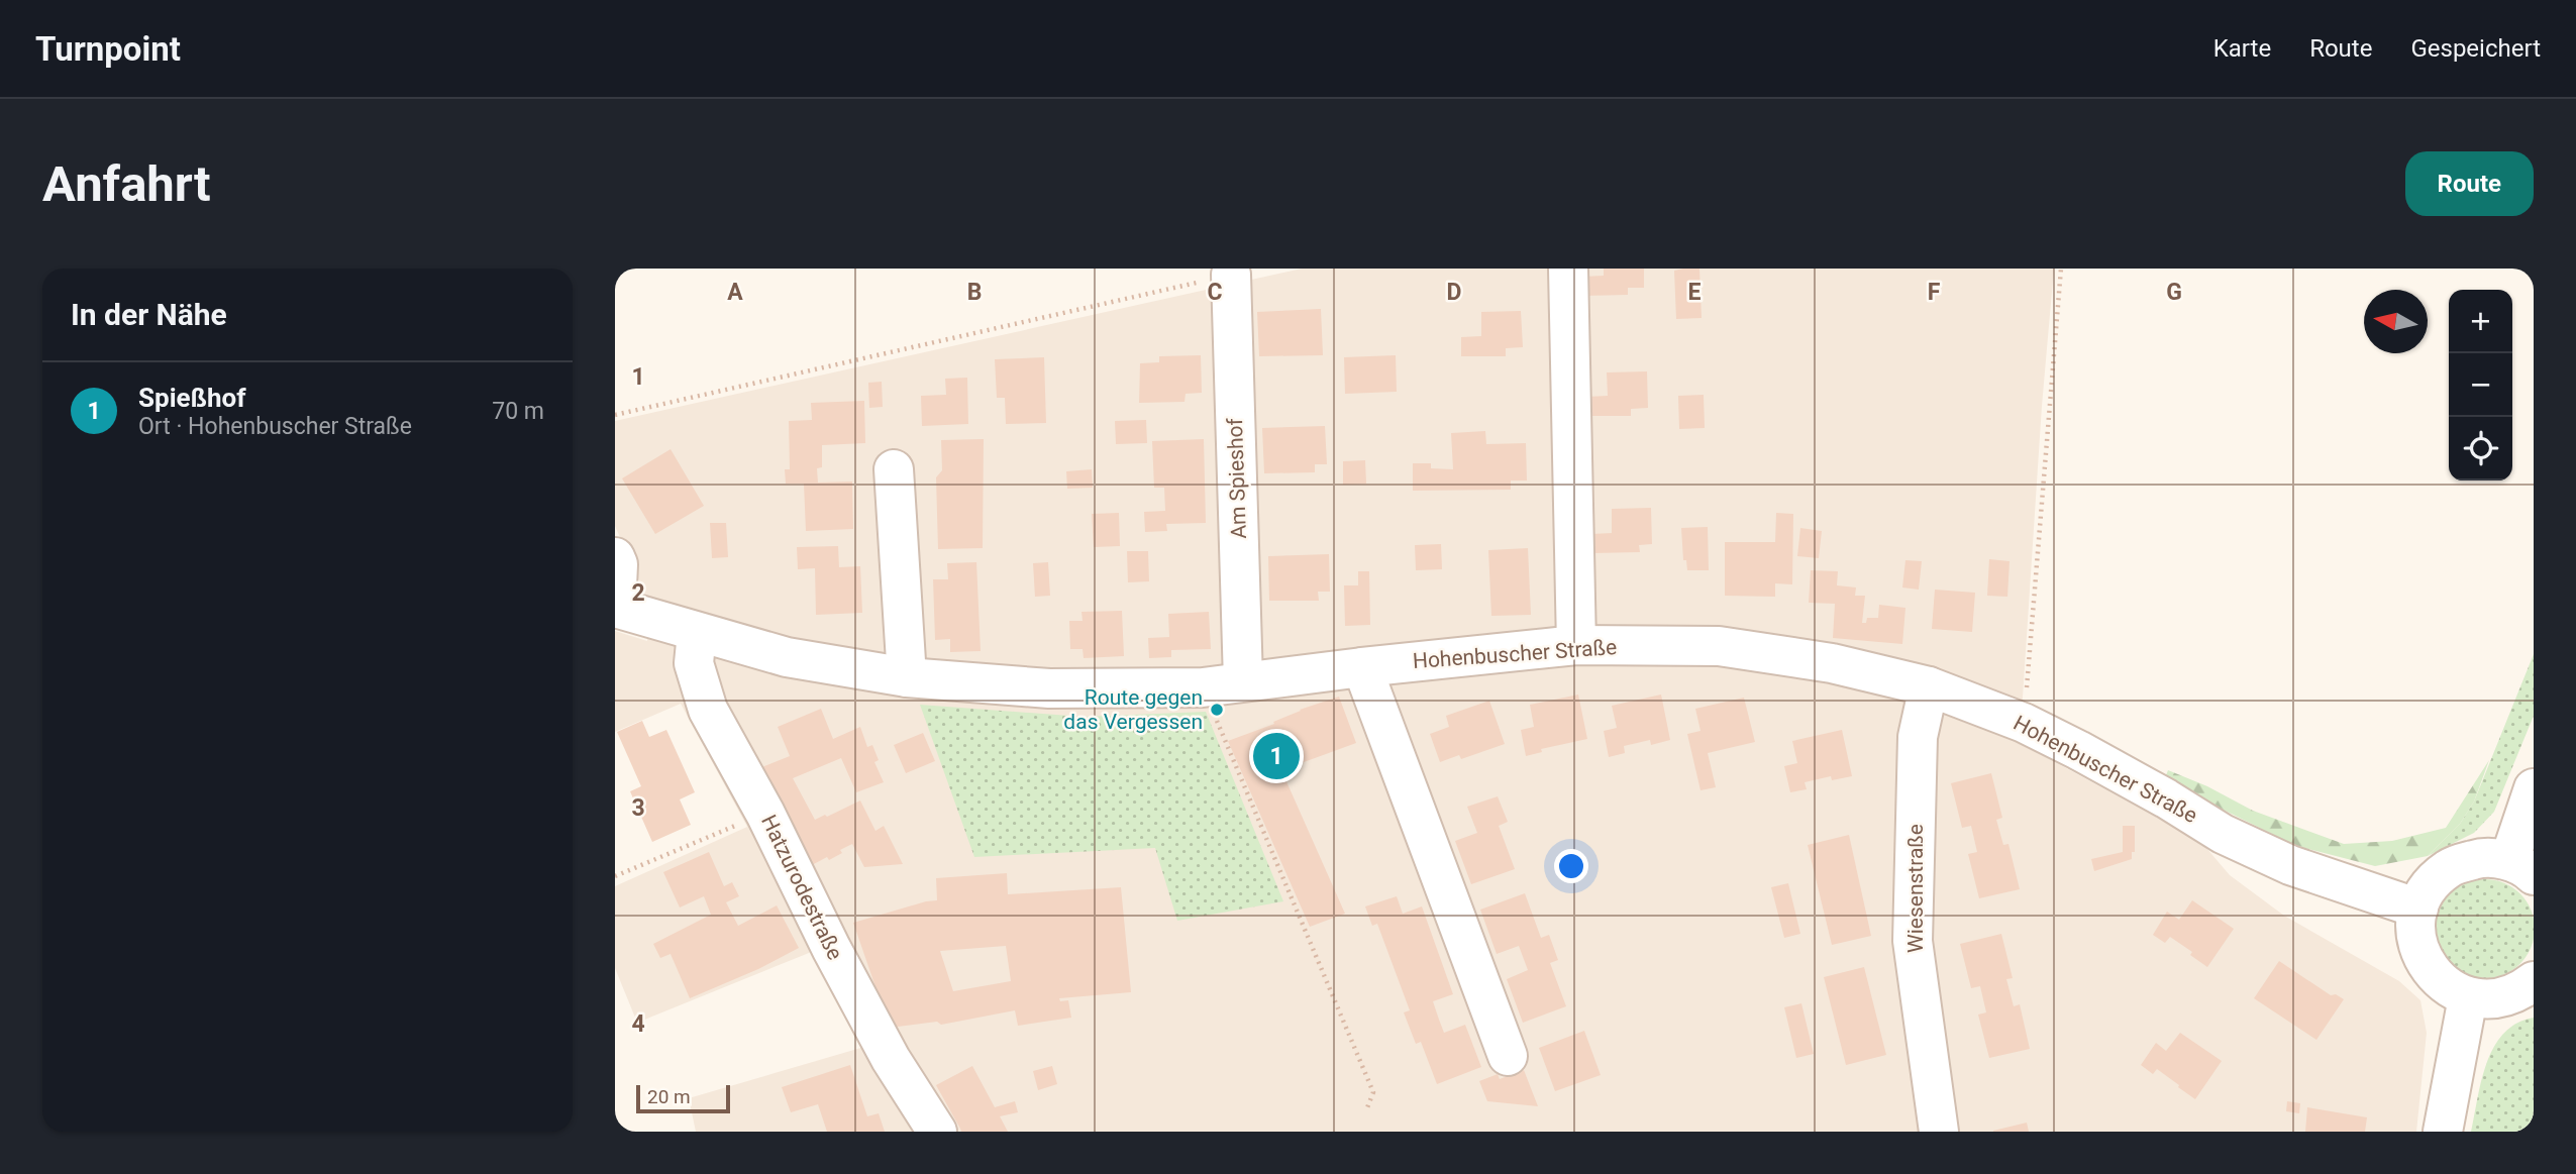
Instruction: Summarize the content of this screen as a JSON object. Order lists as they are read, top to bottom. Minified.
{"streets":{"street":["Am Spieshof","Hohenbuscher Straße","Hatzurodestraße","Wiesenstraße"]},"crossings":[["Am Spieshof","Hohenbuscher Straße"],["Hohenbuscher Straße","Hatzurodestraße"],["Hohenbuscher Straße","Wiesenstraße"]],"places":["Route gegen das Vergessen"],"scale_bar":"20 m","north":"left","page":{"header":"Turnpoint","nav":["Karte","Route","Gespeichert"],"buttons":"Route","title":"Anfahrt","heading":"In der Nähe","map_buttons":["+","−"],"list":[{"mark":"1","name":"Spießhof","note":"Ort · Hohenbuscher Straße","value":"70 m"}],"pins":"1","scale":"20 m"},"grid":{"columns":["A","B","C","D","E","F","G"],"rows":["1","2","3","4"]}}
